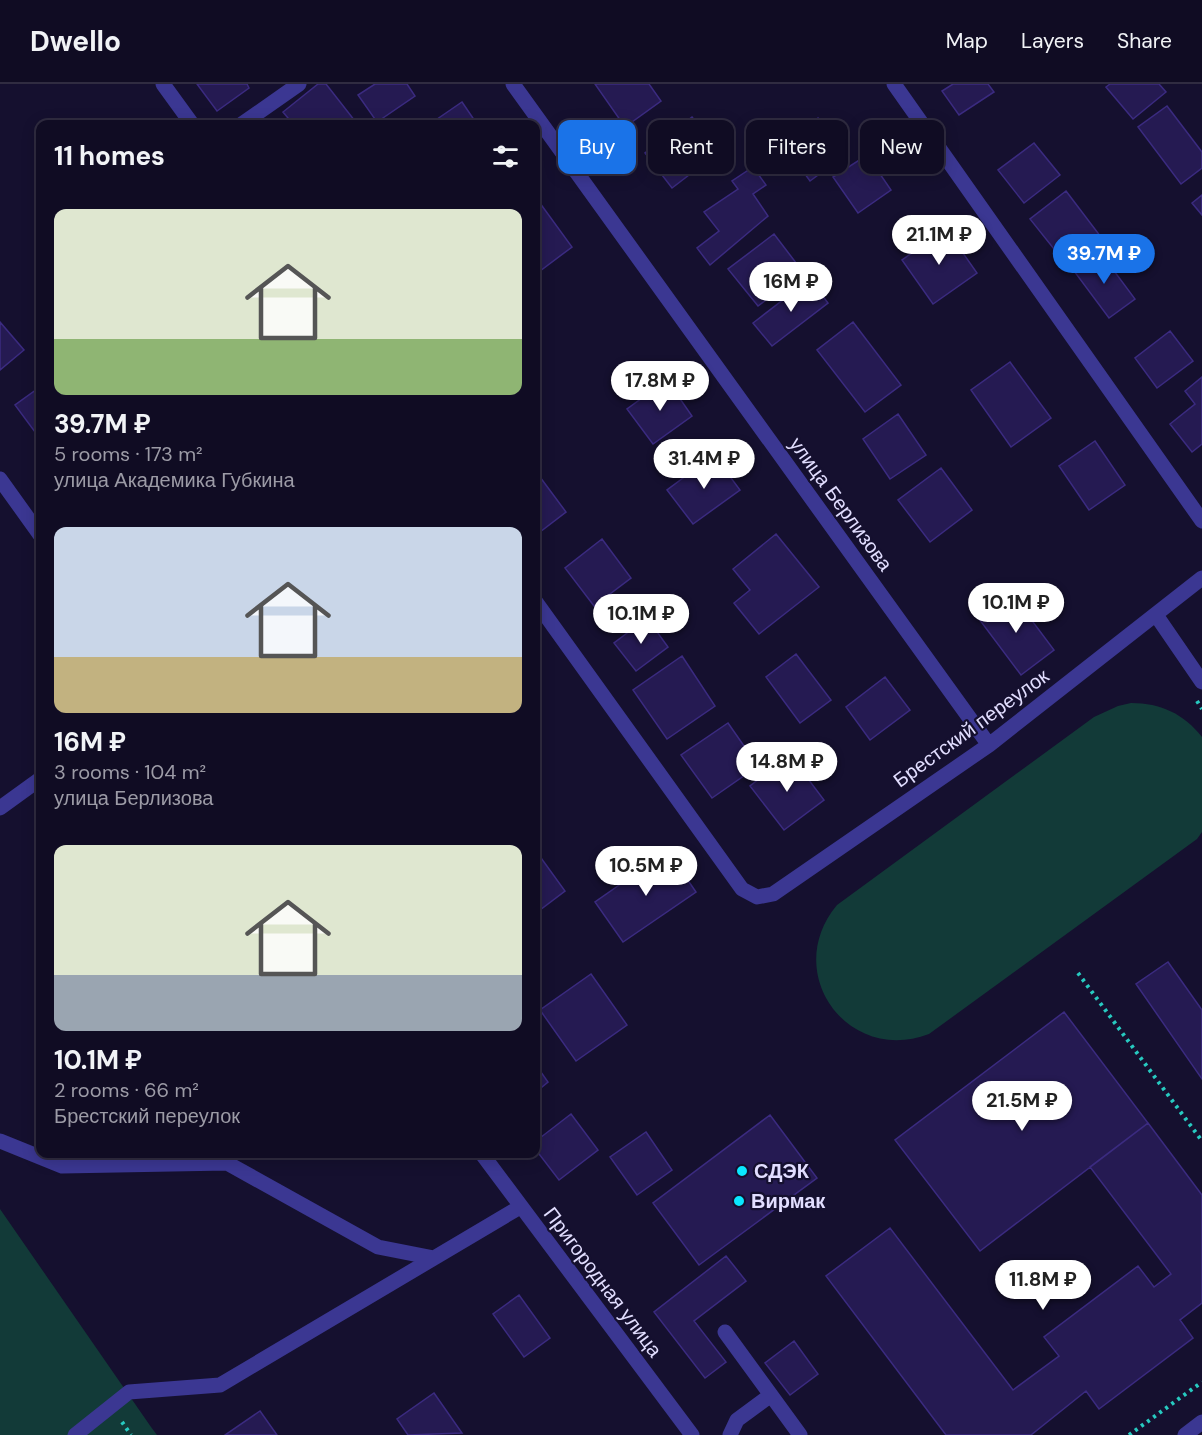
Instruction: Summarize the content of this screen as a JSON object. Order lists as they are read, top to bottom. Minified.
{"streets":{"street":["улица Берлизова","Брестский переулок","Пригородная улица"]},"crossings":[["улица Берлизова","Брестский переулок"]],"places":["СДЭК","Вирмак"],"page":{"header":"Dwello","nav":["Map","Layers","Share"],"chip":["Buy","Rent","Filters","New"],"heading":"11 homes","list":[{"name":"39.7M ₽","note":"5 rooms · 173 m² · улица Академика Губкина"},{"name":"16M ₽","note":"3 rooms · 104 m² · улица Берлизова"},{"name":"10.1M ₽","note":"2 rooms · 66 m² · Брестский переулок"}],"price":["21.1M ₽","39.7M ₽","16M ₽","17.8M ₽","31.4M ₽","10.1M ₽","10.1M ₽","14.8M ₽","10.5M ₽","21.5M ₽","11.8M ₽"]}}
